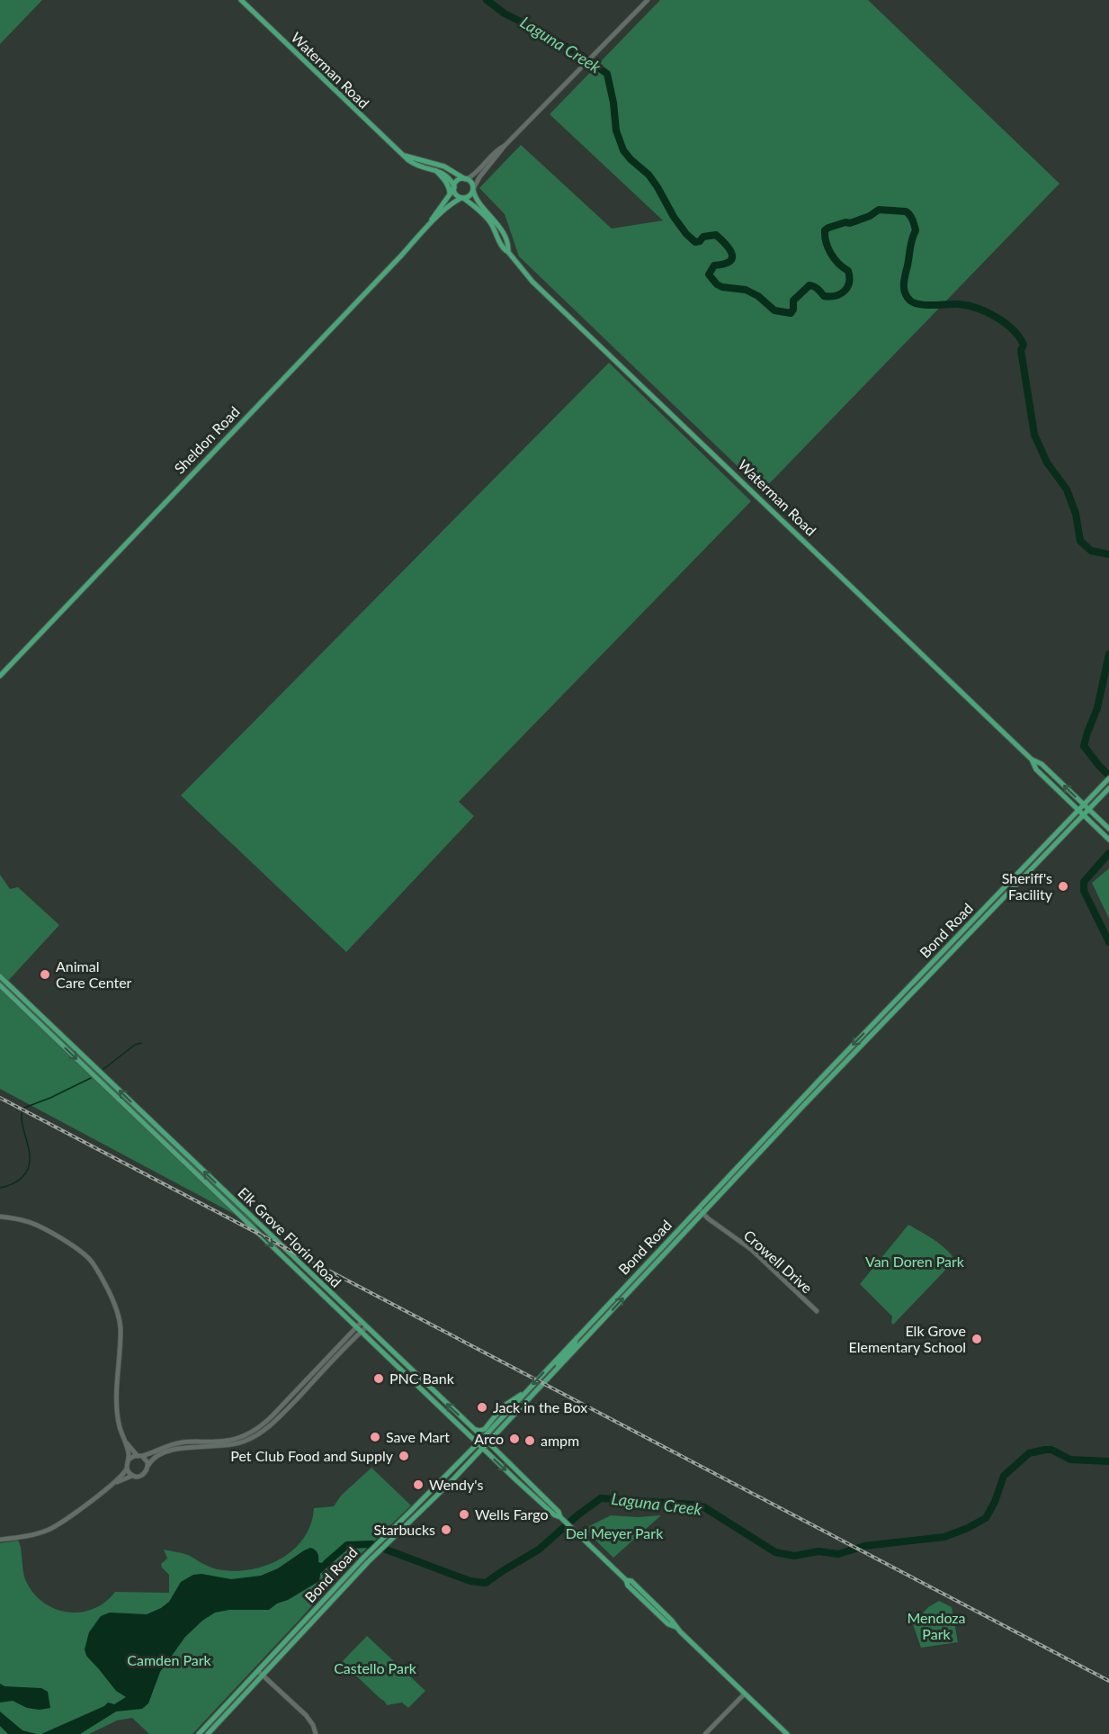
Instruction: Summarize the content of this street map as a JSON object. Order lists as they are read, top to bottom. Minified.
{"streets":{"main road":["Waterman Road","Sheldon Road","Bond Road","Elk Grove Florin Road"],"street":["Crowell Drive"]},"crossings":[["Waterman Road","Sheldon Road"],["Waterman Road","Bond Road"],["Bond Road","Elk Grove Florin Road"],["Bond Road","Crowell Drive"]],"water":["Laguna Creek"],"parks":["Van Doren Park","Del Meyer Park","Mendoza Park","Camden Park","Castello Park"],"places":["Sheriff's Facility","Animal Care Center","Elk Grove Elementary School","PNC Bank","Jack in the Box","Save Mart","Arco","ampm","Pet Club Food and Supply","Wendy's","Wells Fargo","Starbucks"]}
